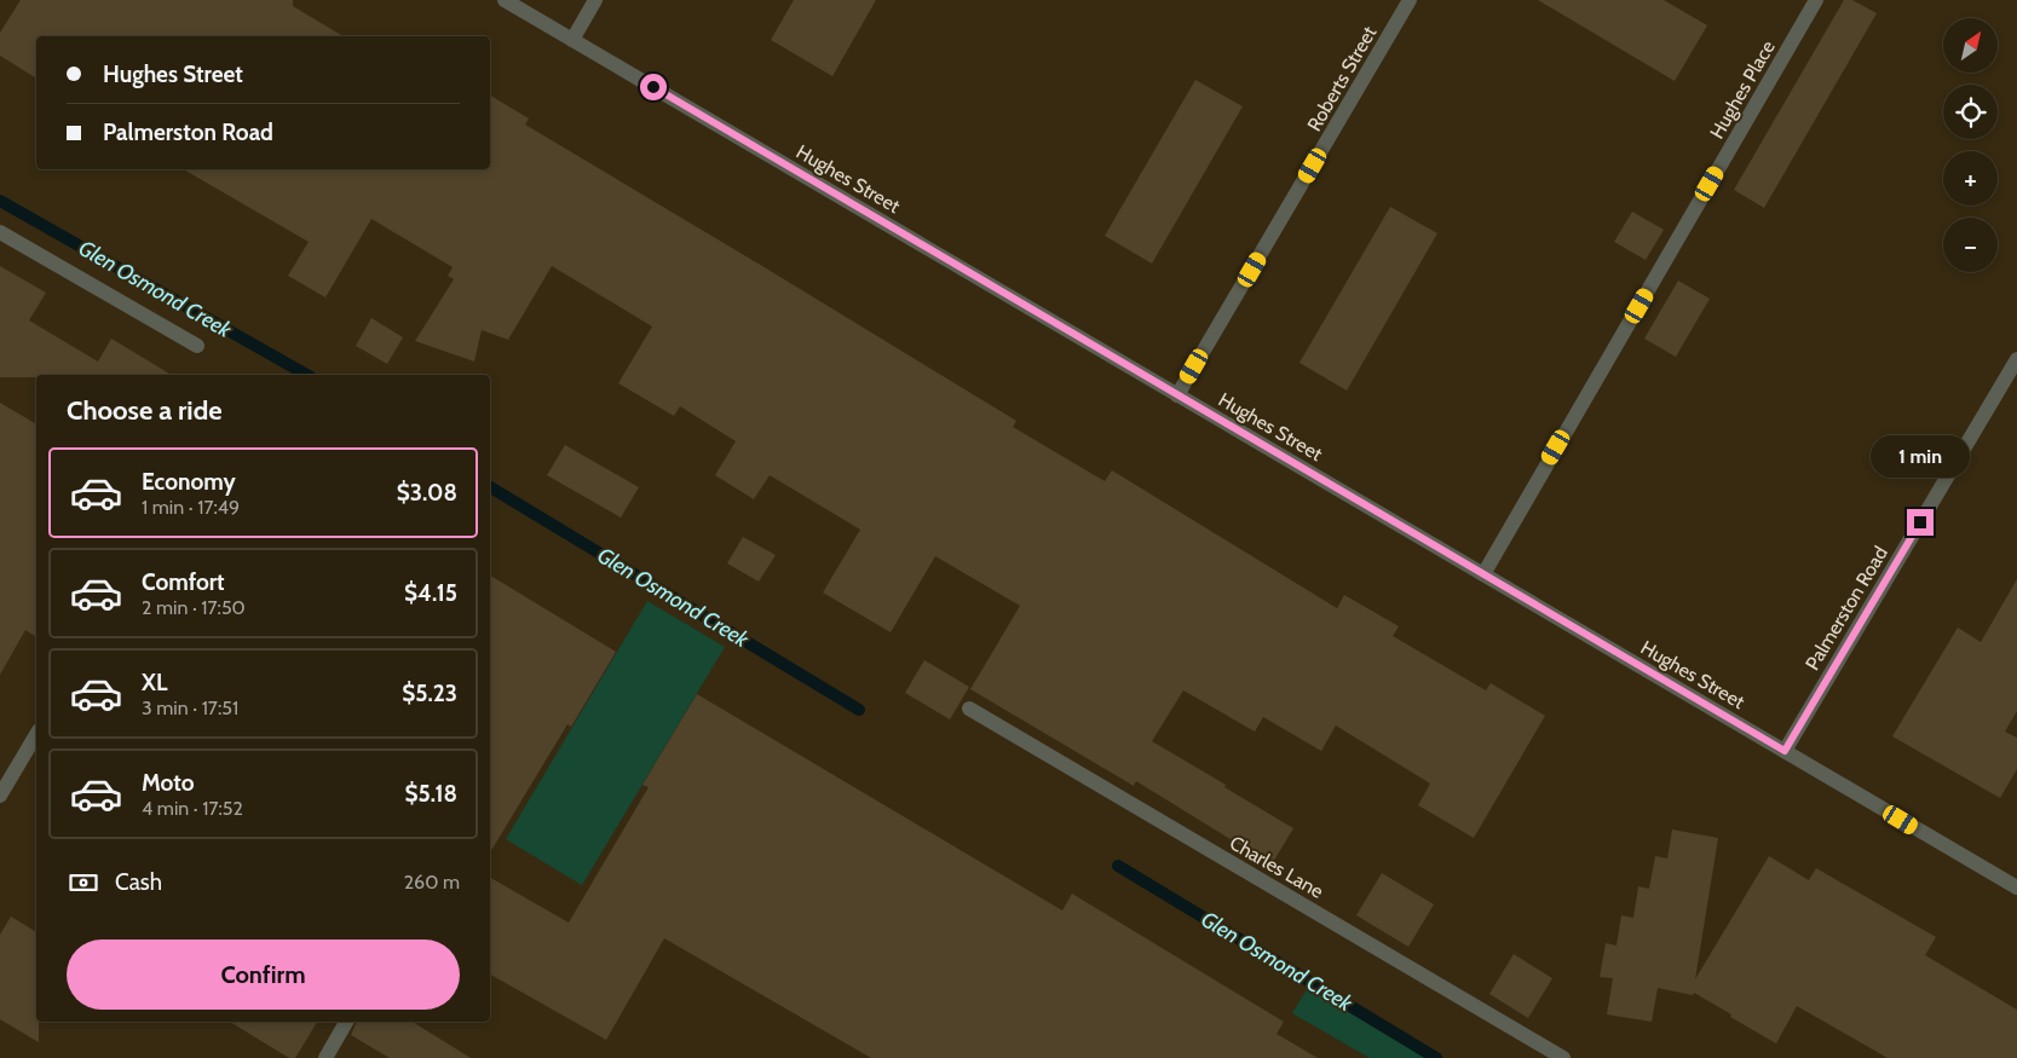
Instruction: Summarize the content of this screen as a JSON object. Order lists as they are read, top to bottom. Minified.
{"streets":{"street":["Roberts Street","Hughes Place","Hughes Street","Palmerston Road","Charles Lane"]},"crossings":[["Roberts Street","Hughes Street"],["Hughes Place","Hughes Street"],["Hughes Street","Palmerston Road"]],"water":["Glen Osmond Creek"],"north":"top right","page":{"map_buttons":["+","−"],"banner":["Hughes Street","Palmerston Road"],"heading":"Choose a ride","bubble":"1 min","list":[{"name":"Economy","note":"1 min · 17:49","value":"$3.08"},{"name":"Comfort","note":"2 min · 17:50","value":"$4.15"},{"name":"XL","note":"3 min · 17:51","value":"$5.23"},{"name":"Moto","note":"4 min · 17:52","value":"$5.18"}],"pay":["Cash","260 m"],"buttons":"Confirm"}}
